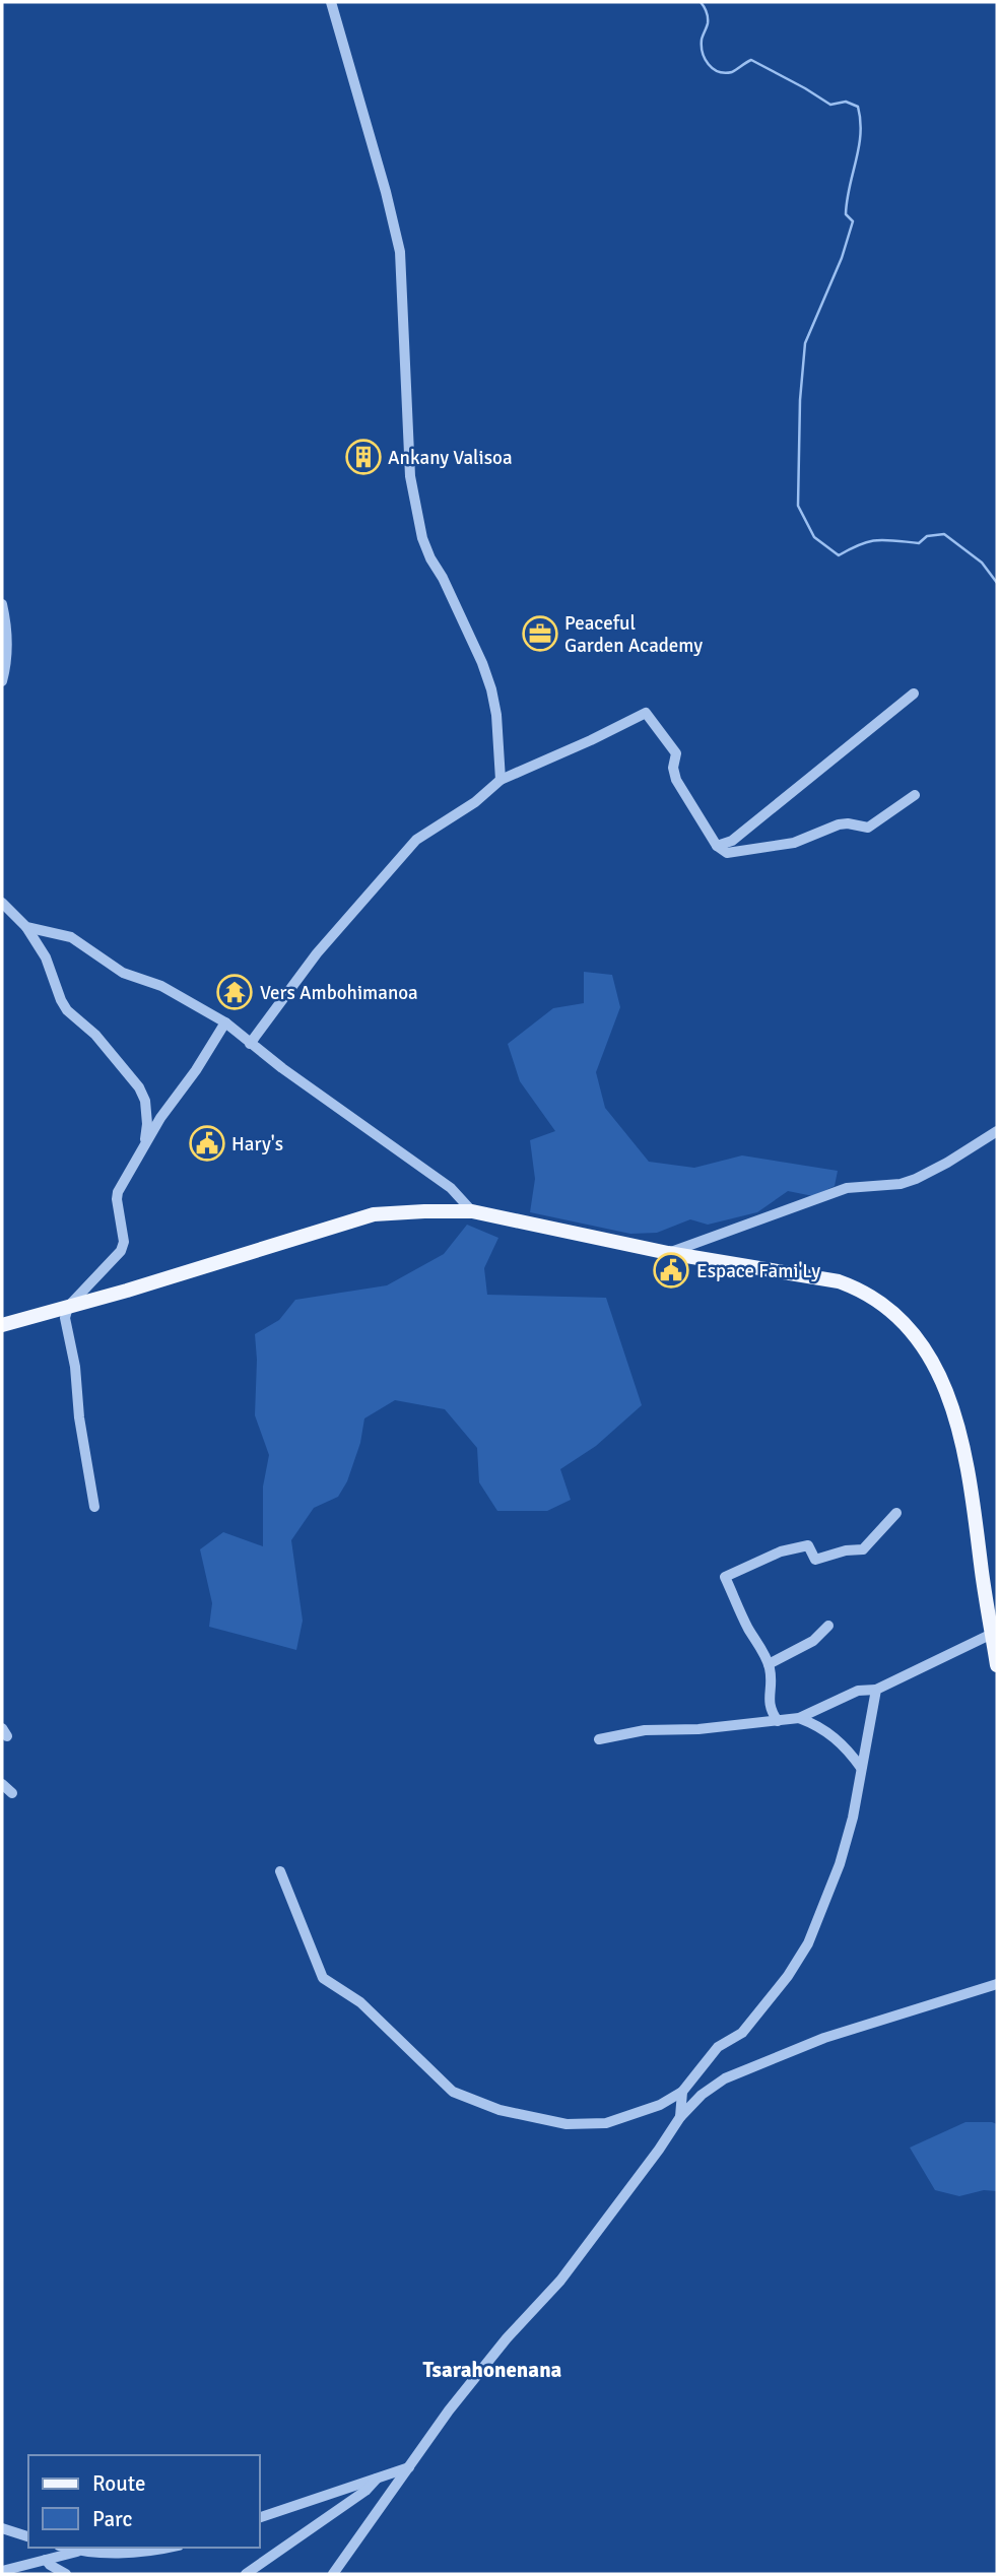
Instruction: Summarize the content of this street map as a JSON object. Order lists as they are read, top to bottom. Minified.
{"districts":["Tsarahonenana"],"places":{"building":["Ankany Valisoa"],"office":["Peaceful Garden Academy"],"temple":["Vers Ambohimanoa"],"public building":["Hary's","Espace Fami'Ly"]},"legend":["Route","Parc"]}
